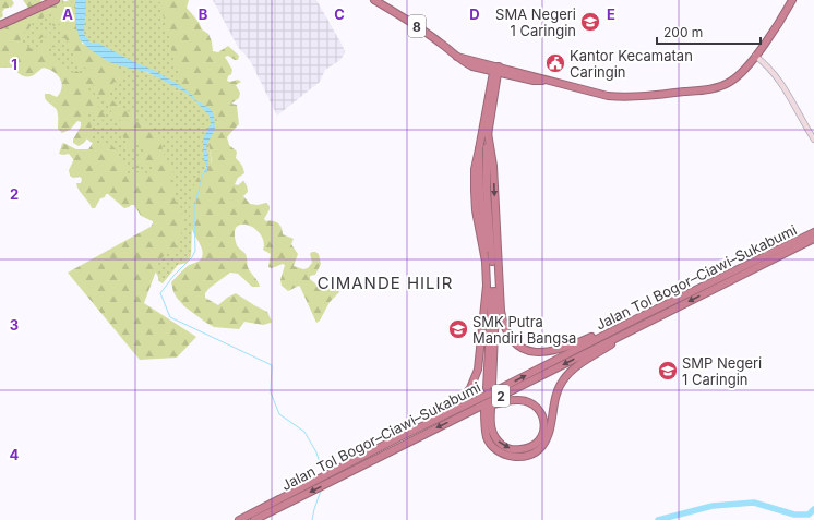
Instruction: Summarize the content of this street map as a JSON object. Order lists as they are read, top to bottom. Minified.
{"streets":{"highway":["8","Jalan Tol Bogor–Ciawi–Sukabumi","2"]},"districts":["CIMANDE HILIR"],"places":{"school or university":["SMA Negeri 1 Caringin","SMK Putra Mandiri Bangsa","SMP Negeri 1 Caringin"],"public building":["Kantor Kecamatan Caringin"]},"scale_bar":"200 m","grid":{"columns":["A","B","C","D","E"],"rows":["1","2","3","4"]}}
